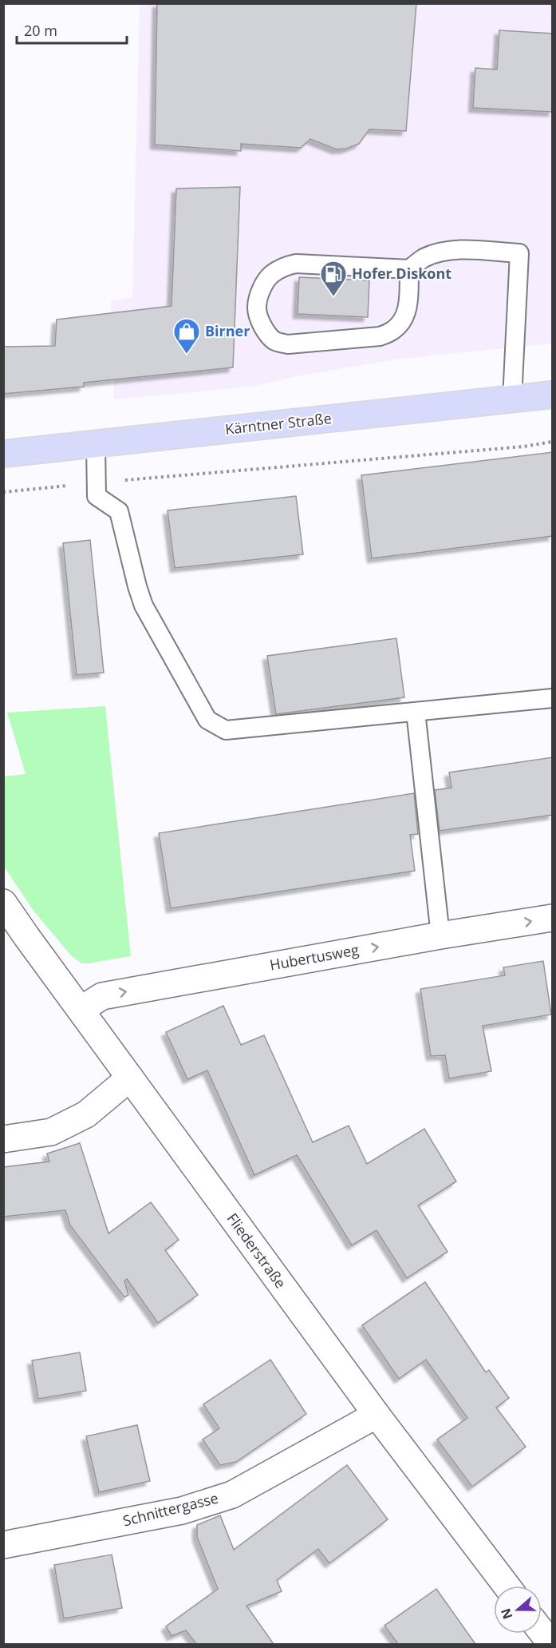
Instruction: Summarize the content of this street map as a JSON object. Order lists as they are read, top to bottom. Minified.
{"streets":{"main road":["Kärntner Straße"],"street":["Hubertusweg","Fliederstraße","Schnittergasse"]},"crossings":[["Hubertusweg","Fliederstraße"],["Fliederstraße","Schnittergasse"]],"one_way":["Hubertusweg"],"places":{"fuel station":["Hofer Diskont"],"shop":["Birner"]},"scale_bar":"20 m","north":"left"}
